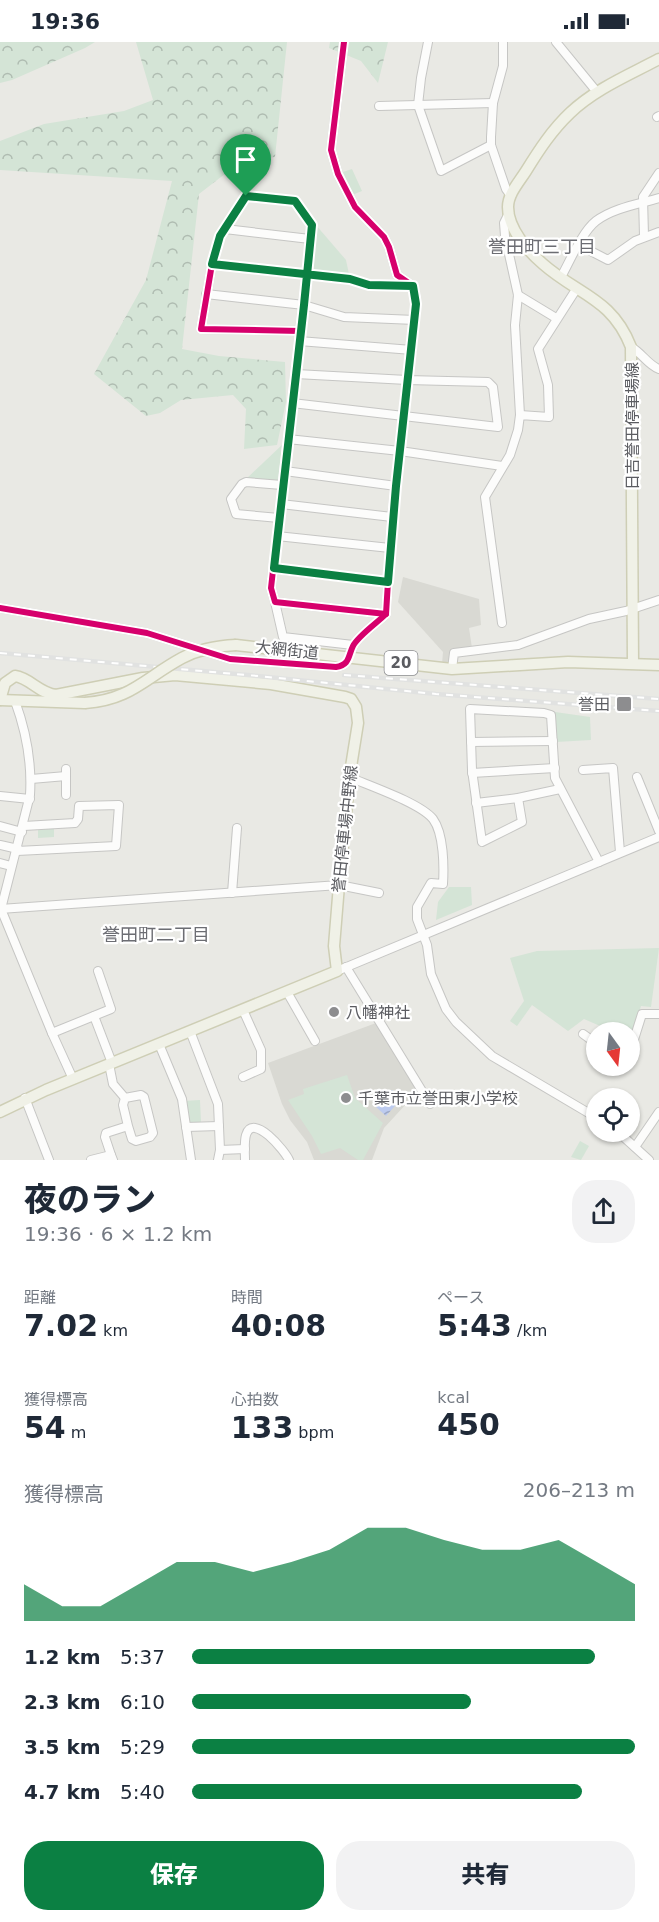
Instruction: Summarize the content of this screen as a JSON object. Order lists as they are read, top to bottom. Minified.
{"streets":{"main road":["日吉誉田停車場線","大網街道","20","誉田停車場中野線"]},"crossings":[["日吉誉田停車場線","大網街道"],["大網街道","誉田停車場中野線"]],"districts":["誉田町三丁目","誉田町二丁目"],"places":{"transit":["誉田"],"other":["八幡神社","千葉市立誉田東小学校"]},"north":"bottom","page":{"status":"19:36","heading":["夜のラン","19:36 · 6 × 1.2 km"],"stats":[["距離","7.02 km"],["時間","40:08"],["ペース","5:43 /km"],["獲得標高","54 m"],["心拍数","133 bpm"],["kcal","450"]],"chart":["獲得標高","206–213 m"],"list":[{"name":"1.2 km","note":"5:37"},{"name":"2.3 km","note":"6:10"},{"name":"3.5 km","note":"5:29"},{"name":"4.7 km","note":"5:40"}],"buttons":["保存","共有"]}}
